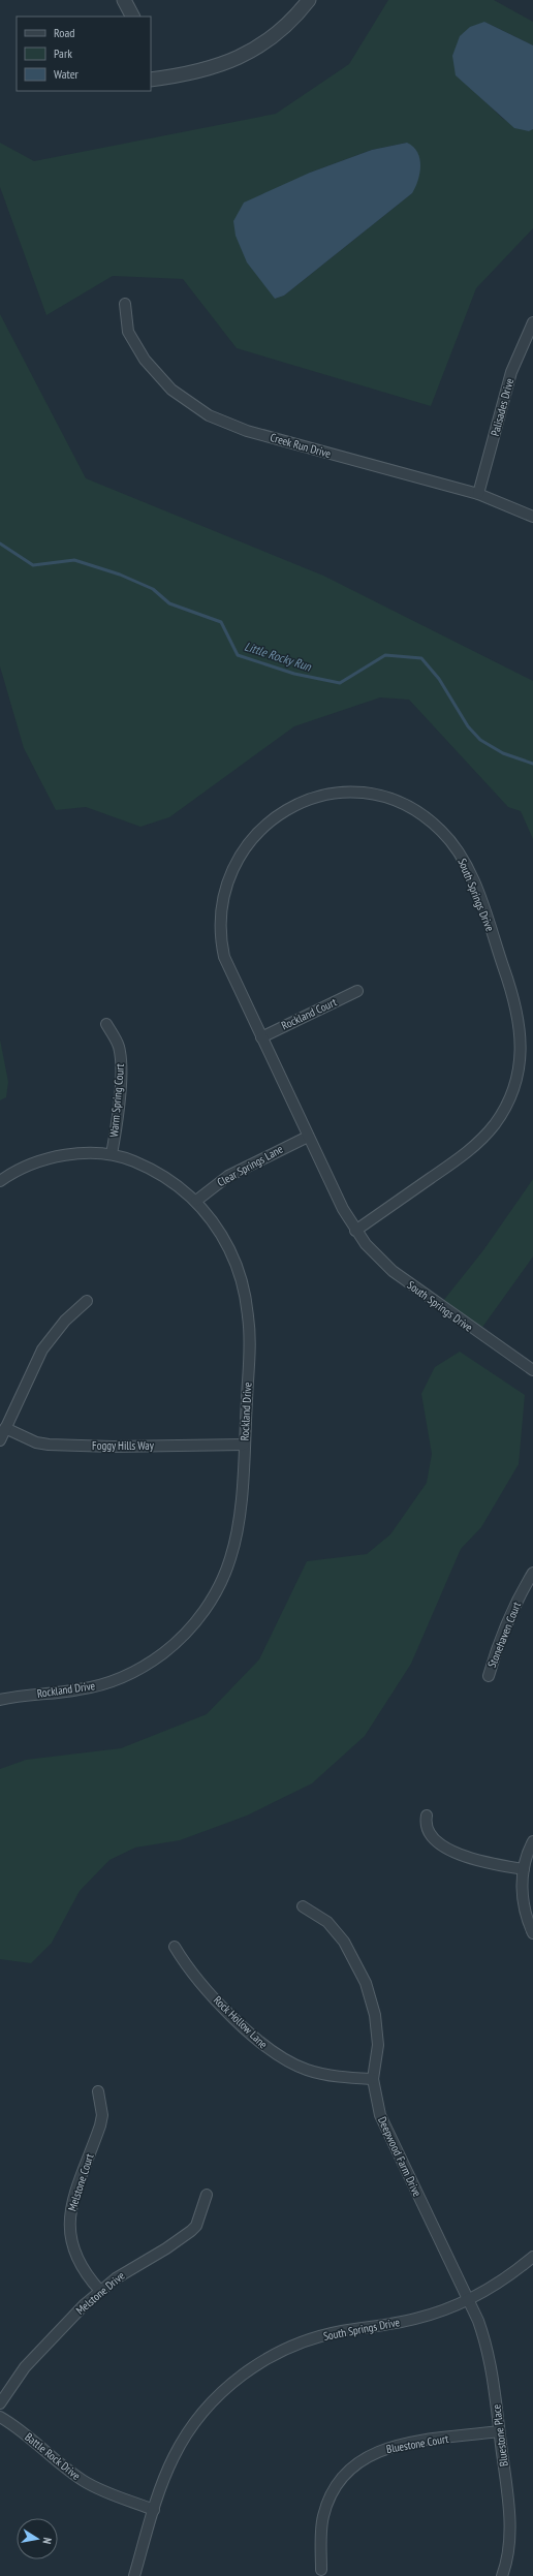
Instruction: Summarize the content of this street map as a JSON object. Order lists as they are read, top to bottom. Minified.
{"streets":{"street":["Palisades Drive","Creek Run Drive","South Springs Drive","Rockland Court","Warm Spring Court","Clear Springs Lane","Rockland Drive","Foggy Hills Way","Stonehaven Court","Rock Hollow Lane","Deepwood Farm Drive","Melstone Court","Melstone Drive","Bluestone Place","Bluestone Court","Battle Rock Drive"]},"crossings":[["Palisades Drive","Creek Run Drive"],["South Springs Drive","Rockland Court"],["South Springs Drive","Clear Springs Lane"],["South Springs Drive","Deepwood Farm Drive"],["South Springs Drive","Bluestone Place"],["South Springs Drive","Battle Rock Drive"],["Warm Spring Court","Rockland Drive"],["Clear Springs Lane","Rockland Drive"],["Rockland Drive","Foggy Hills Way"],["Rock Hollow Lane","Deepwood Farm Drive"],["Deepwood Farm Drive","Bluestone Place"],["Melstone Court","Melstone Drive"],["Bluestone Place","Bluestone Court"]],"water":["Little Rocky Run"],"legend":["Road","Park","Water"],"north":"right"}
